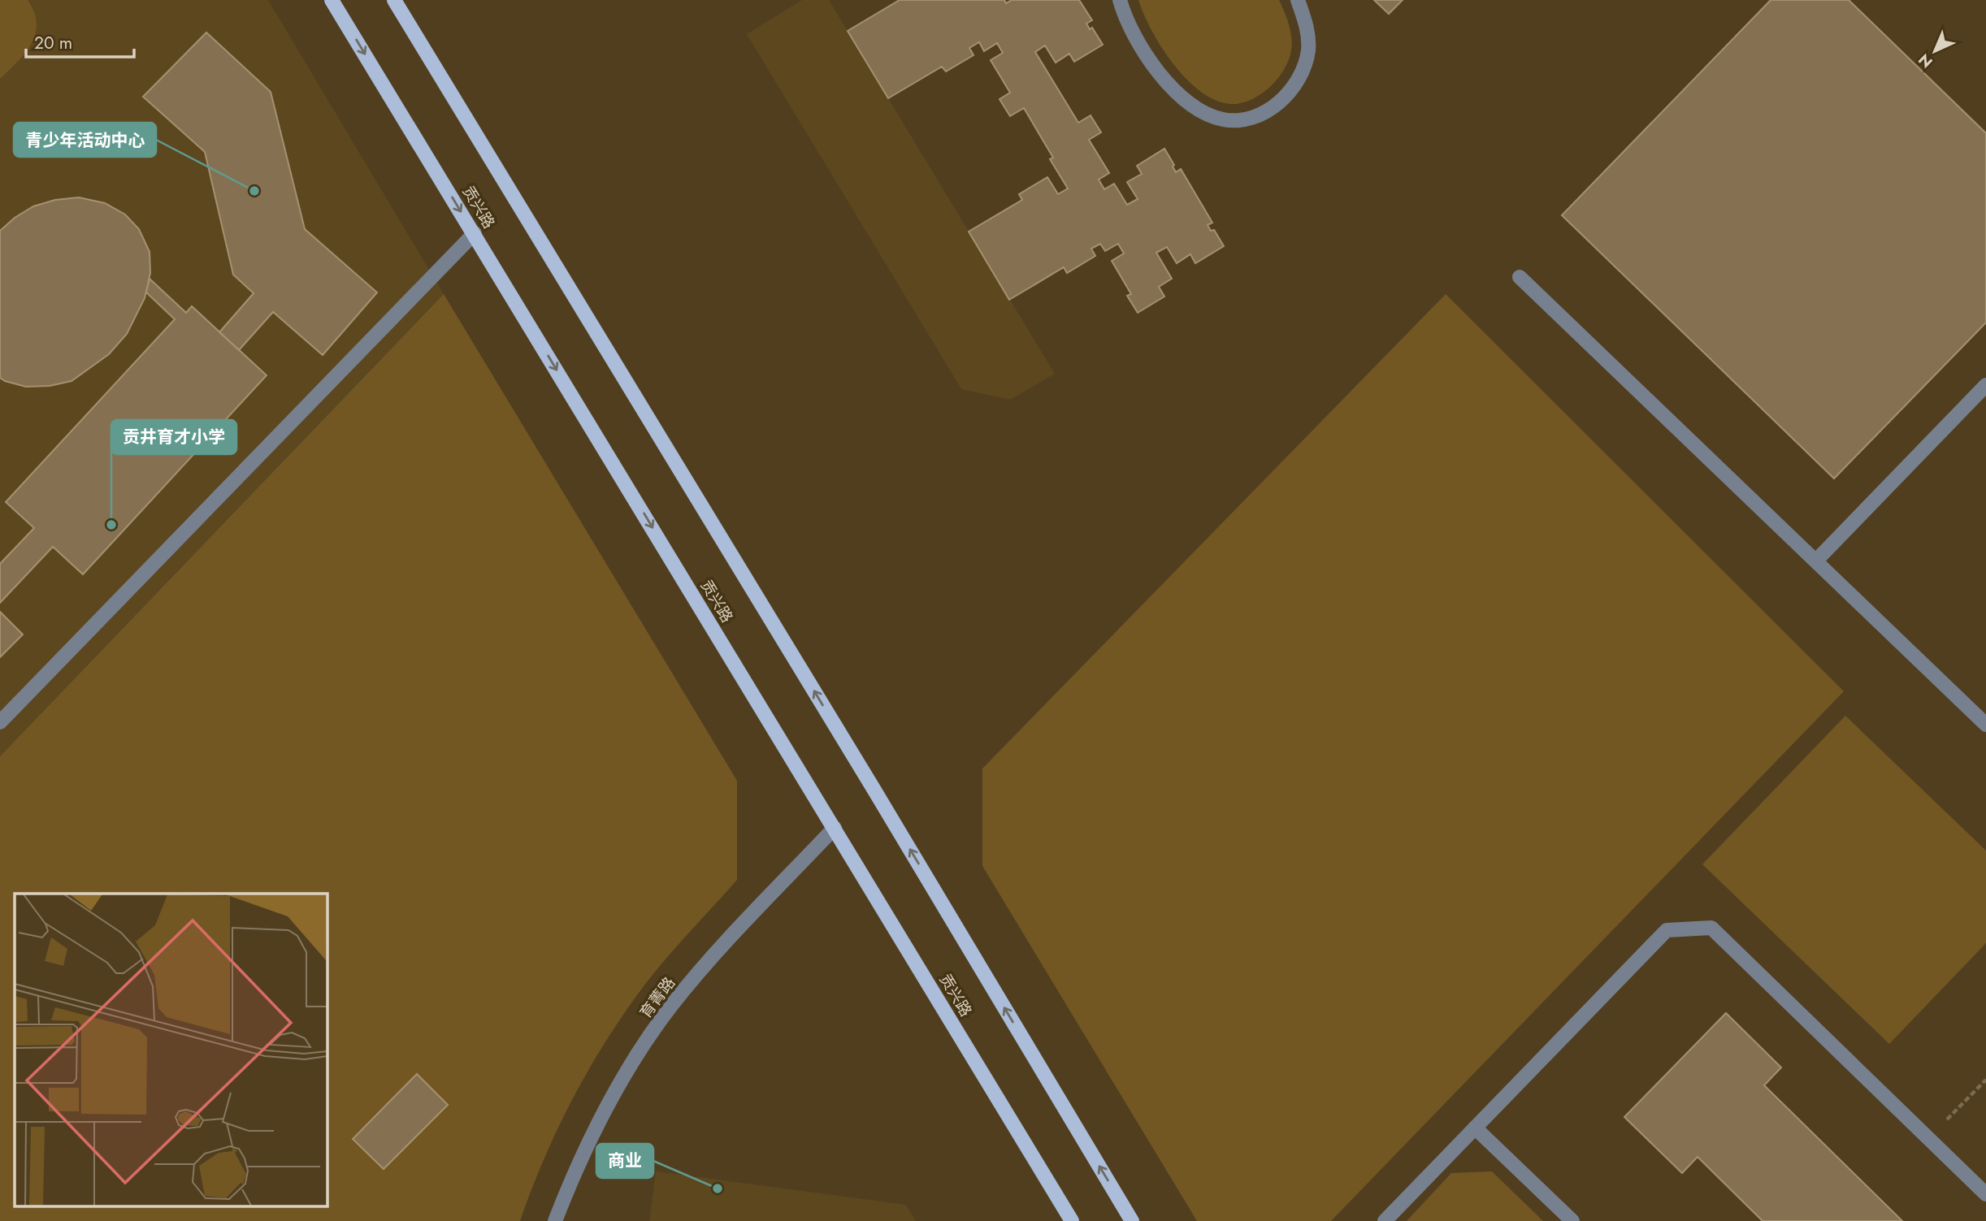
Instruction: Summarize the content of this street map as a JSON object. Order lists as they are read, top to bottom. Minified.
{"streets":{"main road":["贡兴路"],"street":["育菁路"]},"crossings":[["贡兴路","育菁路"]],"places":["青少年活动中心","贡井育才小学","商业"],"scale_bar":"20 m","north":"bottom left"}
